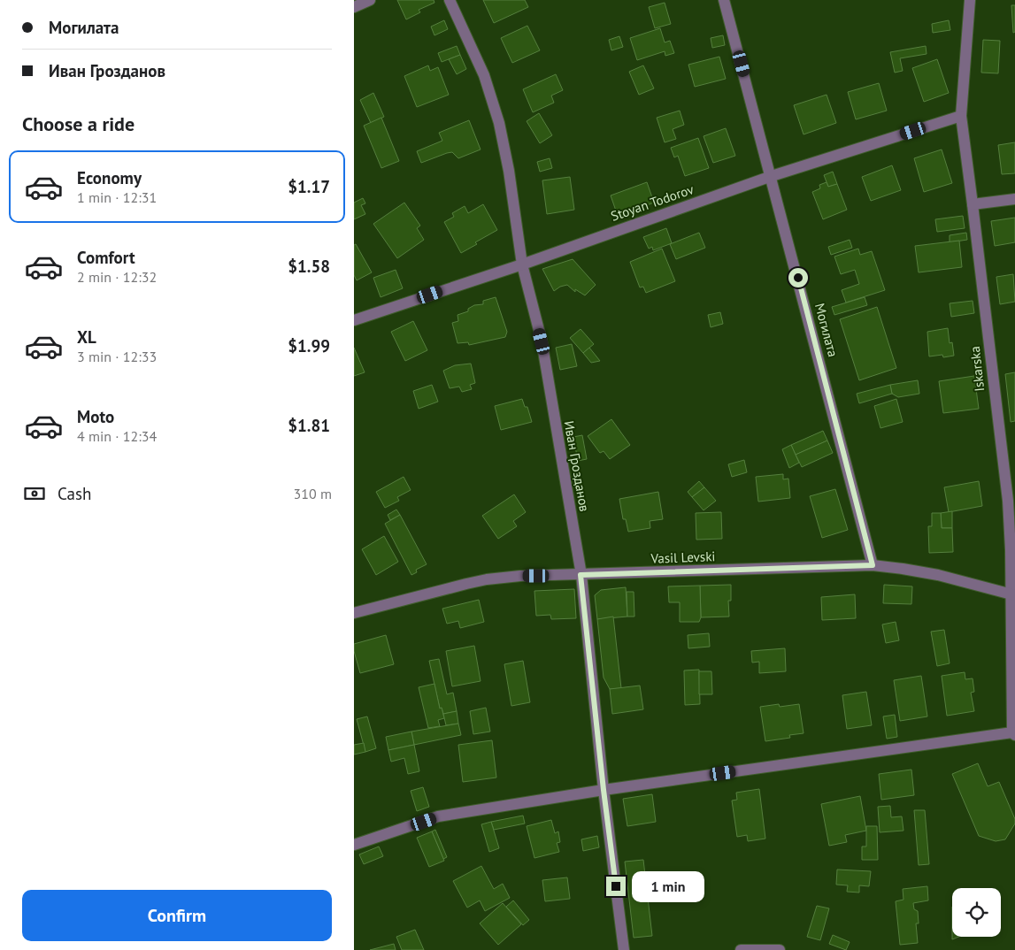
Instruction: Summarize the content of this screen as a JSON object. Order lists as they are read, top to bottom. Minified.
{"streets":{"street":["Stoyan Todorov","Могилата","Iskarska","Иван Грозданов","Vasil Levski"]},"crossings":[["Stoyan Todorov","Могилата"],["Stoyan Todorov","Iskarska"],["Stoyan Todorov","Иван Грозданов"],["Могилата","Vasil Levski"],["Iskarska","Vasil Levski"],["Иван Грозданов","Vasil Levski"]],"page":{"banner":["Могилата","Иван Грозданов"],"heading":"Choose a ride","list":[{"name":"Economy","note":"1 min · 12:31","value":"$1.17"},{"name":"Comfort","note":"2 min · 12:32","value":"$1.58"},{"name":"XL","note":"3 min · 12:33","value":"$1.99"},{"name":"Moto","note":"4 min · 12:34","value":"$1.81"}],"pay":["Cash","310 m"],"bubble":"1 min","buttons":"Confirm"}}
